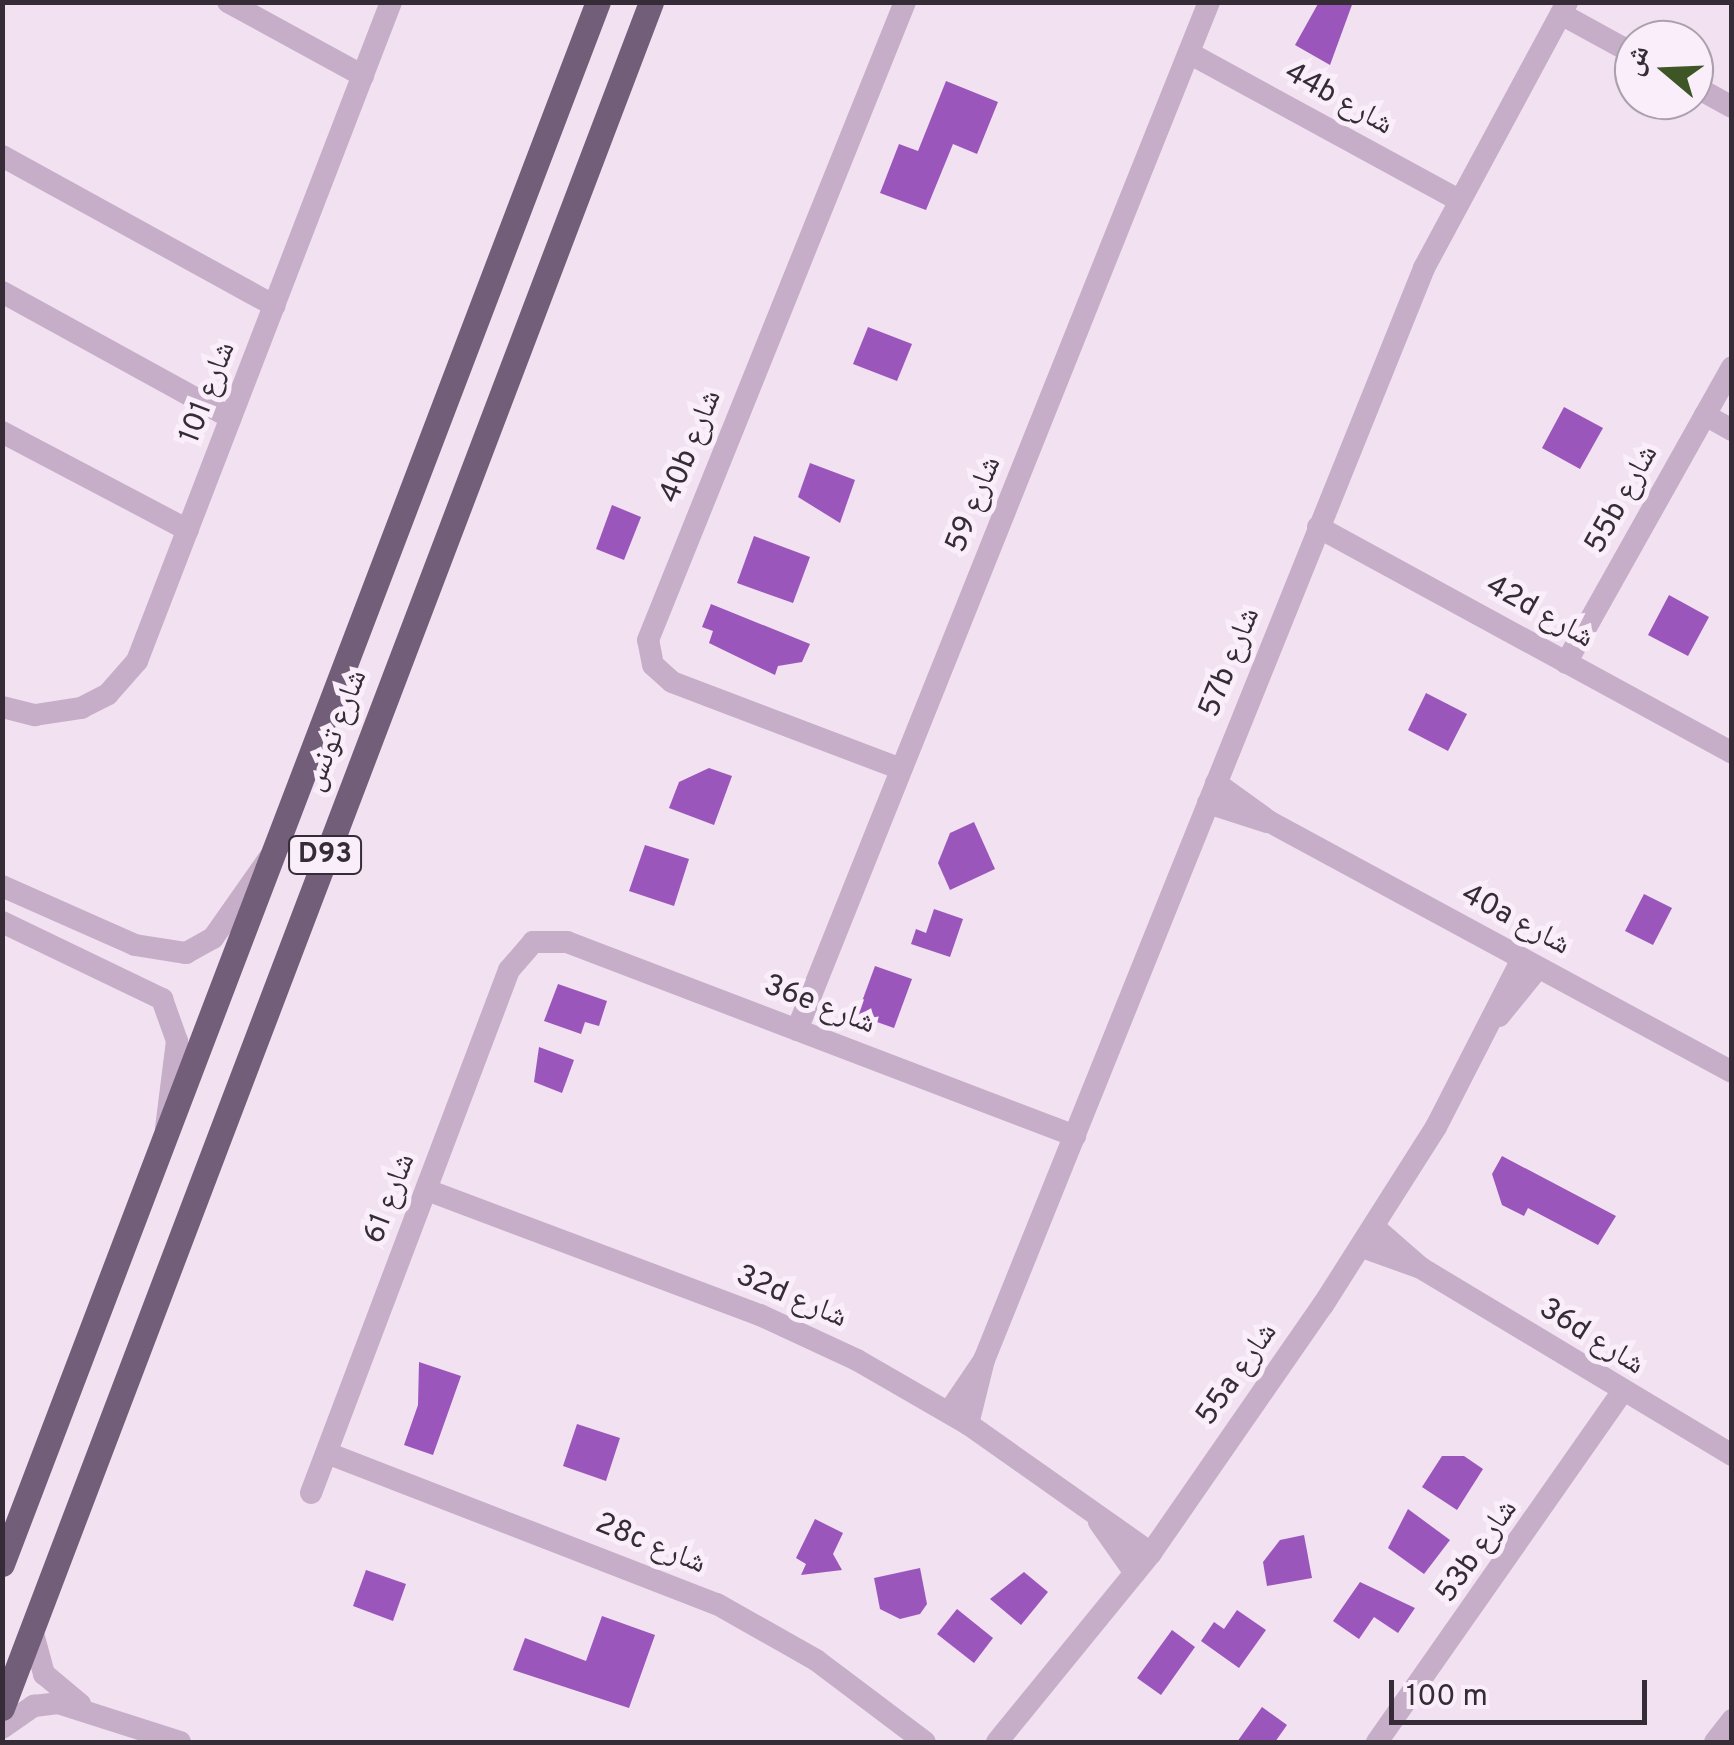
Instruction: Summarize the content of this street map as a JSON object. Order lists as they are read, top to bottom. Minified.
{"streets":{"main road":["شارع تونس","D93"],"street":["44b شارع","شارع 101","40b شارع","55b شارع","شارع 59","42d شارع","57b شارع","40a شارع","36e شارع","شارع 61","32d شارع","36d شارع","55a شارع","28c شارع","53b شارع"]},"crossings":[["44b شارع","شارع 59"],["44b شارع","57b شارع"],["40b شارع","شارع 59"],["55b شارع","42d شارع"],["شارع 59","36e شارع"],["42d شارع","57b شارع"],["57b شارع","40a شارع"],["57b شارع","36e شارع"],["57b شارع","32d شارع"],["40a شارع","55a شارع"],["36e شارع","شارع 61"],["شارع 61","32d شارع"],["شارع 61","28c شارع"],["32d شارع","55a شارع"],["36d شارع","55a شارع"],["36d شارع","53b شارع"]],"scale_bar":"100 m","north":"left"}
